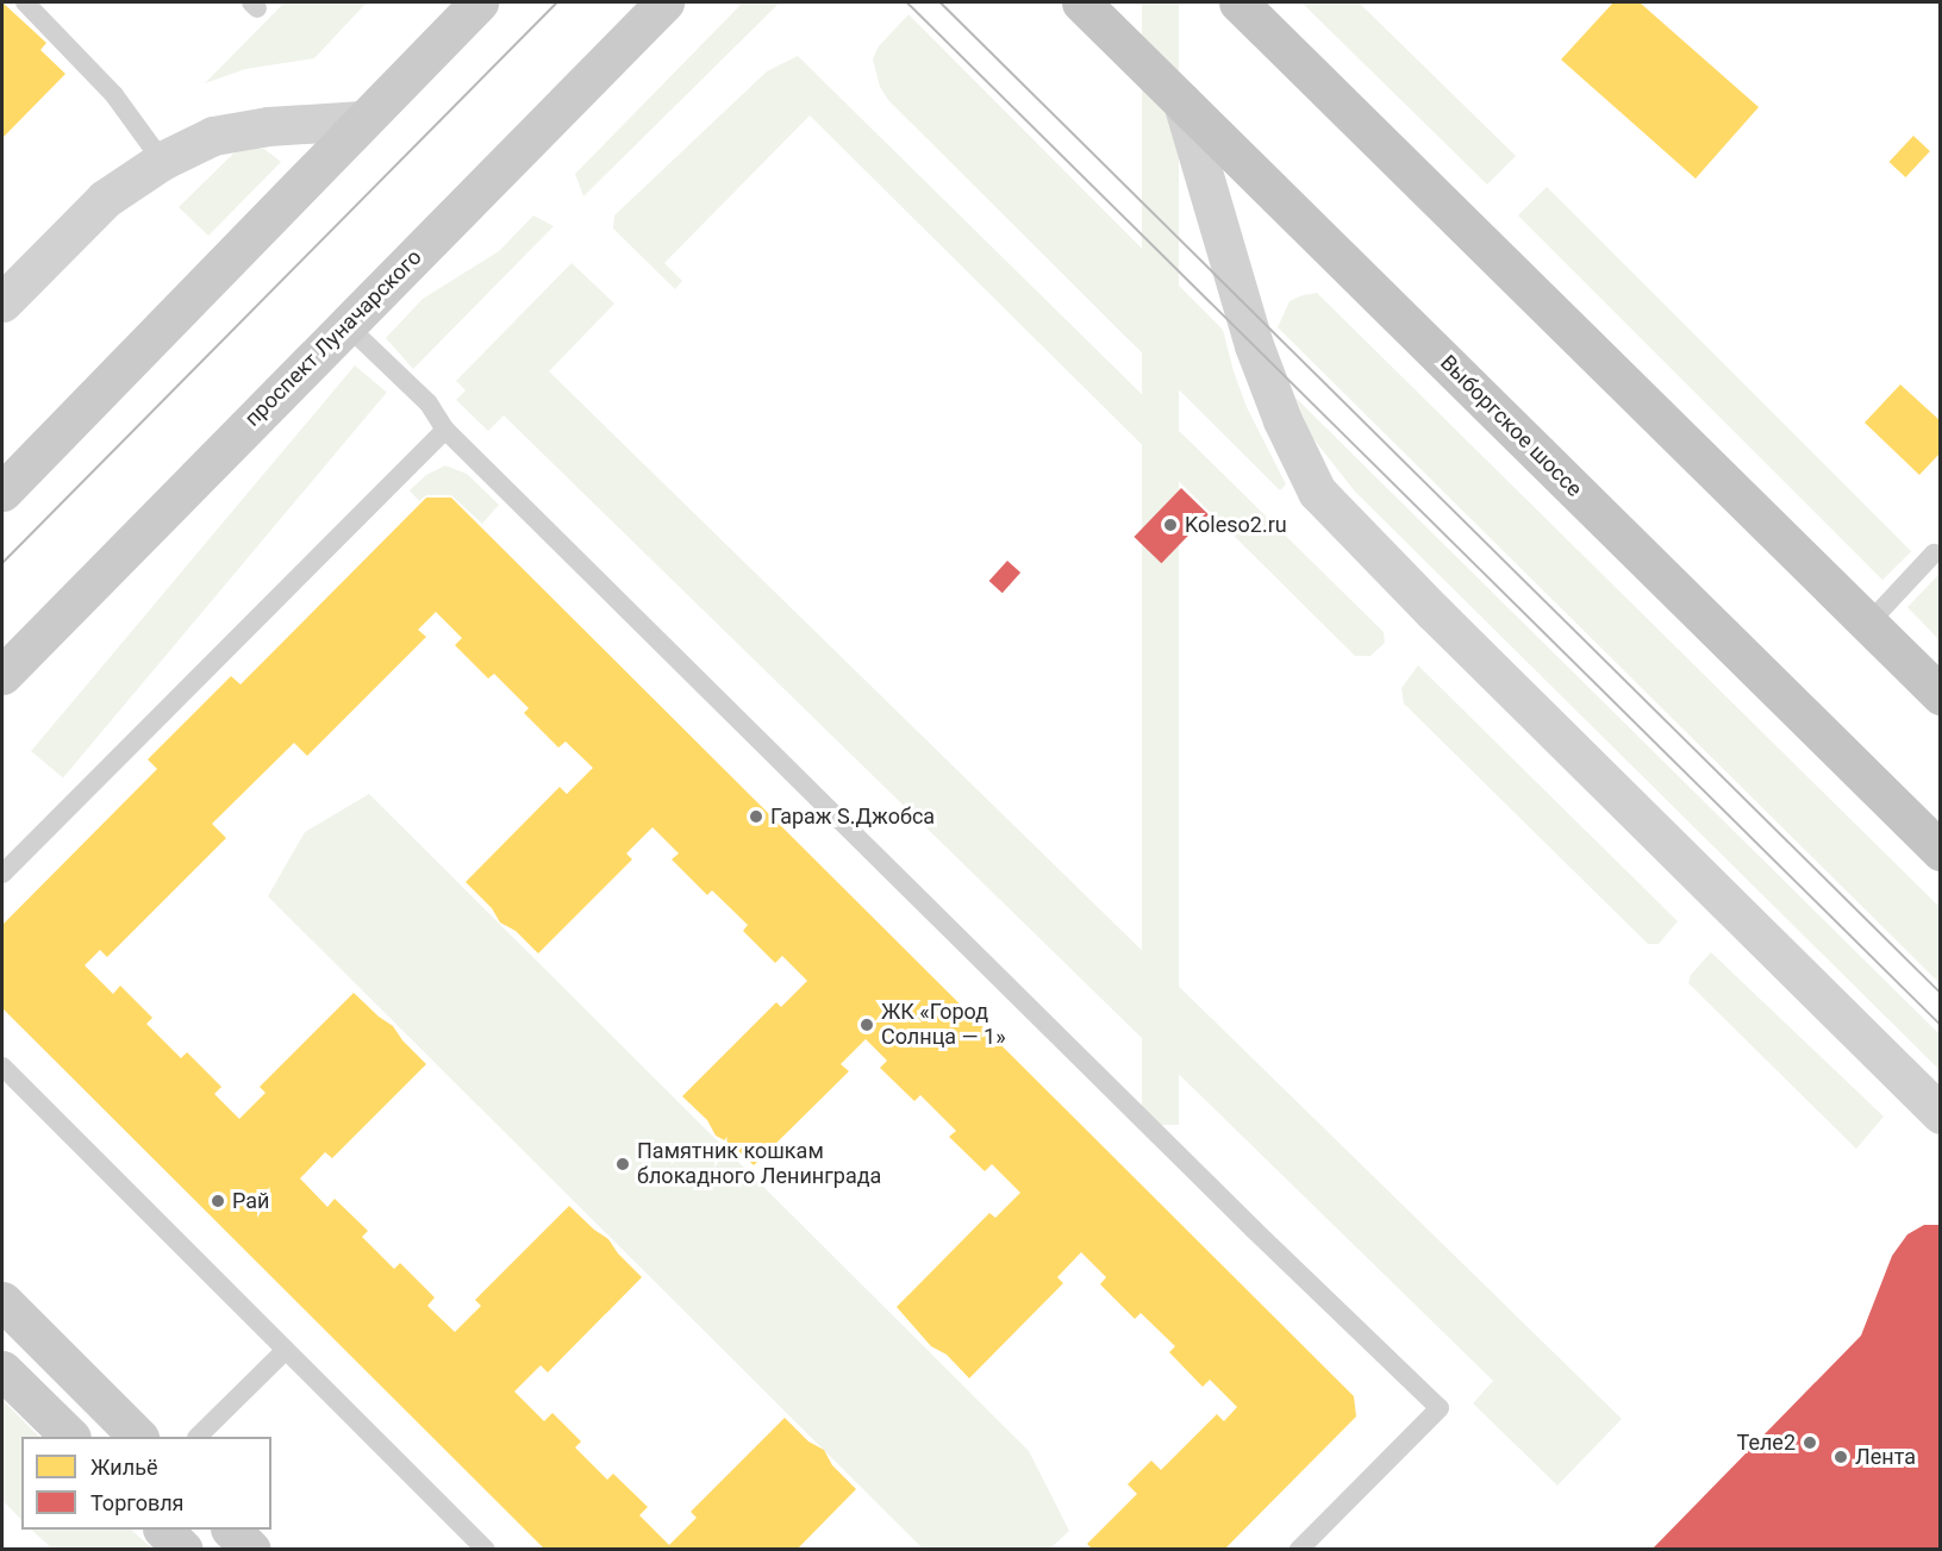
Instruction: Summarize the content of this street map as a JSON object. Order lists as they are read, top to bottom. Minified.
{"streets":{"main road":["проспект Луначарского","Выборгское шоссе"]},"places":["Koleso2.ru","Гараж S.Джобса","ЖК «Город Солнца — 1»","Памятник кошкам блокадного Ленинграда","Рай","Теле2","Лента"],"legend":["Жильё","Торговля"]}
